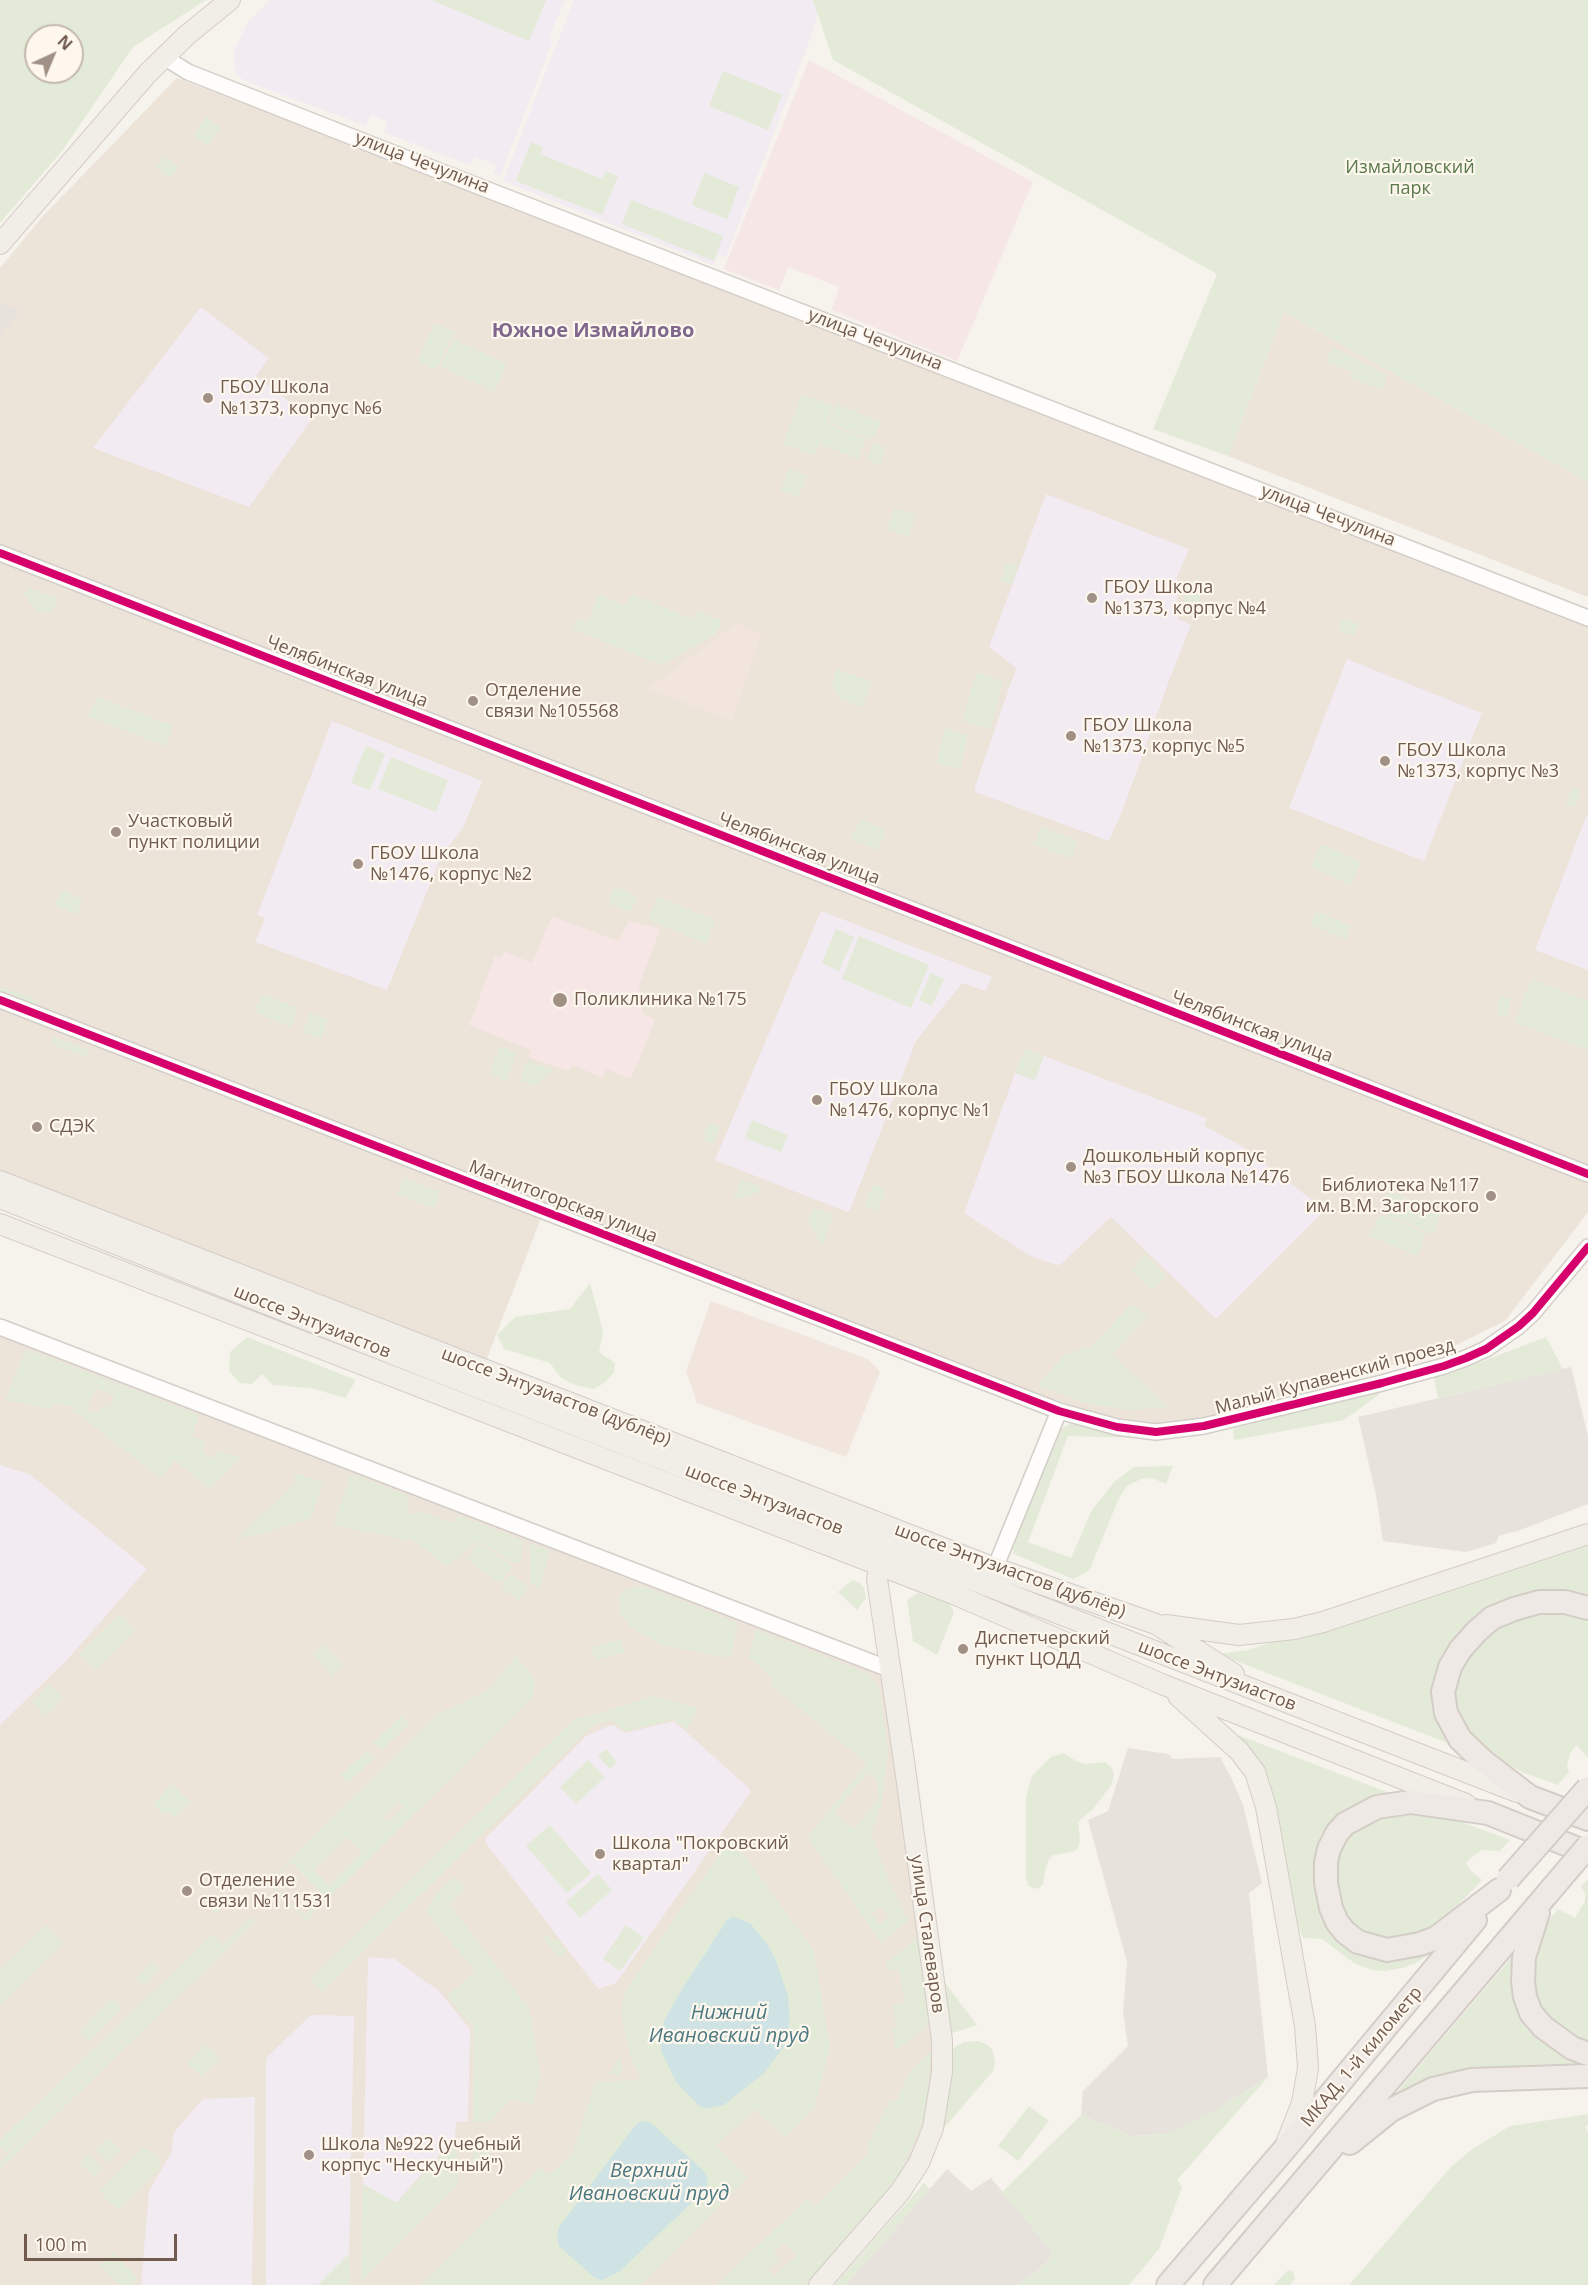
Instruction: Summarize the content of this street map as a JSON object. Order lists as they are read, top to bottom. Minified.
{"streets":{"highway":["МКАД, 1-й километр"],"main road":["шоссе Энтузиастов","шоссе Энтузиастов (дублёр)","улица Сталеваров"],"street":["улица Чечулина","Челябинская улица","Магнитогорская улица","Малый Купавенский проезд"]},"crossings":[["Магнитогорская улица","Малый Купавенский проезд"],["шоссе Энтузиастов","шоссе Энтузиастов (дублёр)"],["шоссе Энтузиастов","улица Сталеваров"]],"districts":["Южное Измайлово"],"water":["Нижний Ивановский пруд","Верхний Ивановский пруд"],"parks":["Измайловский парк"],"places":["ГБОУ Школа №1373, корпус №6","ГБОУ Школа №1373, корпус №4","Отделение связи №105568","ГБОУ Школа №1373, корпус №5","ГБОУ Школа №1373, корпус №3","Участковый пункт полиции","ГБОУ Школа №1476, корпус №2","Поликлиника №175","ГБОУ Школа №1476, корпус №1","СДЭК","Дошкольный корпус №3 ГБОУ Школа №1476","Библиотека №117 им. В.М. Загорского","Диспетчерский пункт ЦОДД","Школа \"Покровский квартал\"","Отделение связи №111531","Школа №922 (учебный корпус \"Нескучный\")"],"scale_bar":"100 m","north":"top right"}
